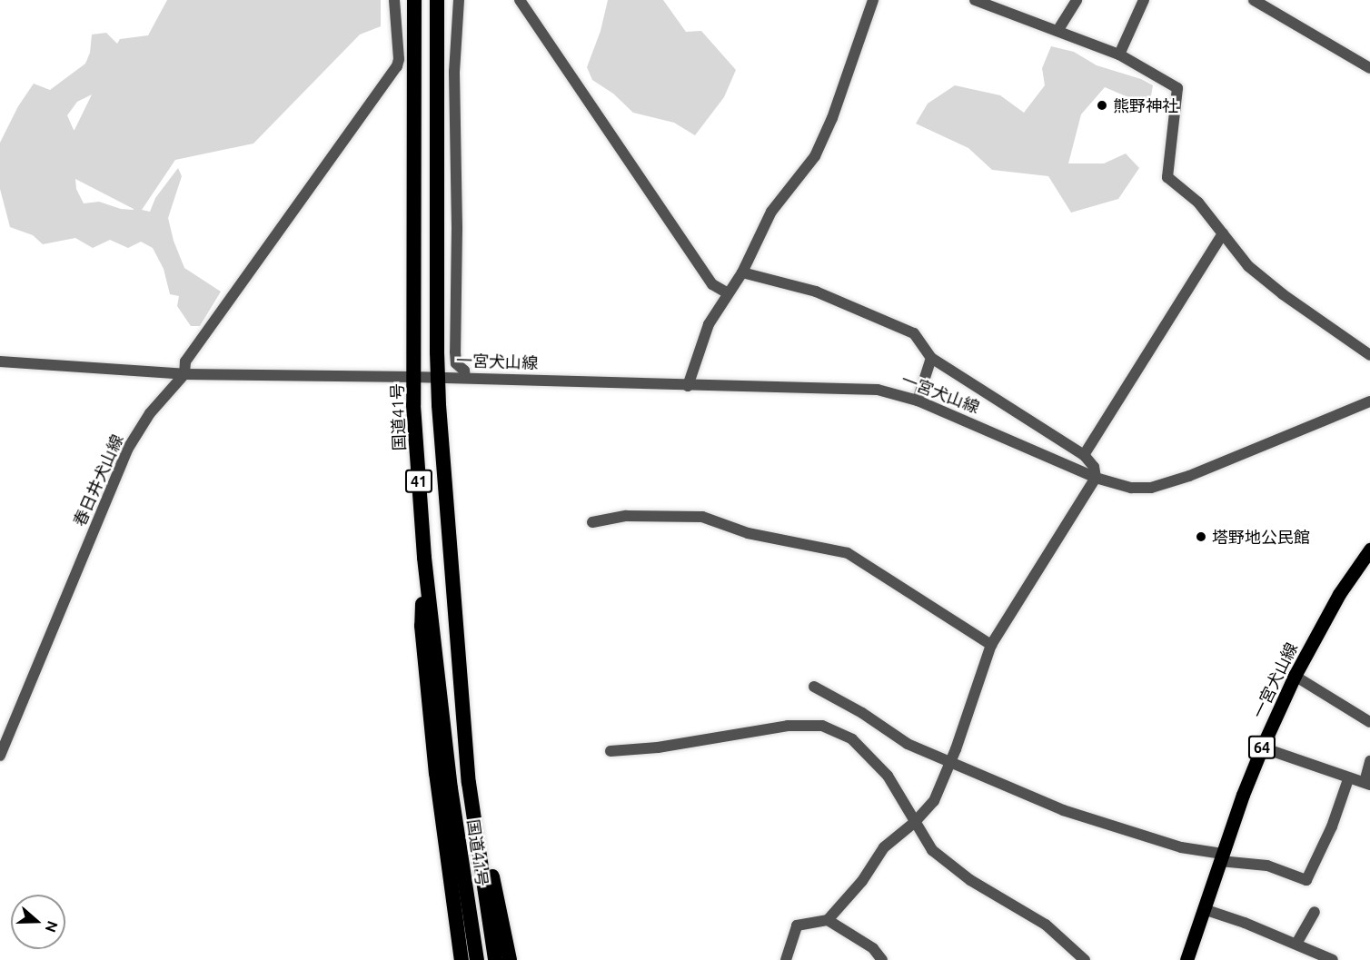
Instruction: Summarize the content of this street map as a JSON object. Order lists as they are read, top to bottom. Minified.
{"streets":{"highway":["国道41号","41"],"main road":["一宮犬山線","64"],"street":["春日井犬山線"]},"crossings":[["一宮犬山線","国道41号"]],"places":["熊野神社","塔野地公民館"],"north":"right"}
